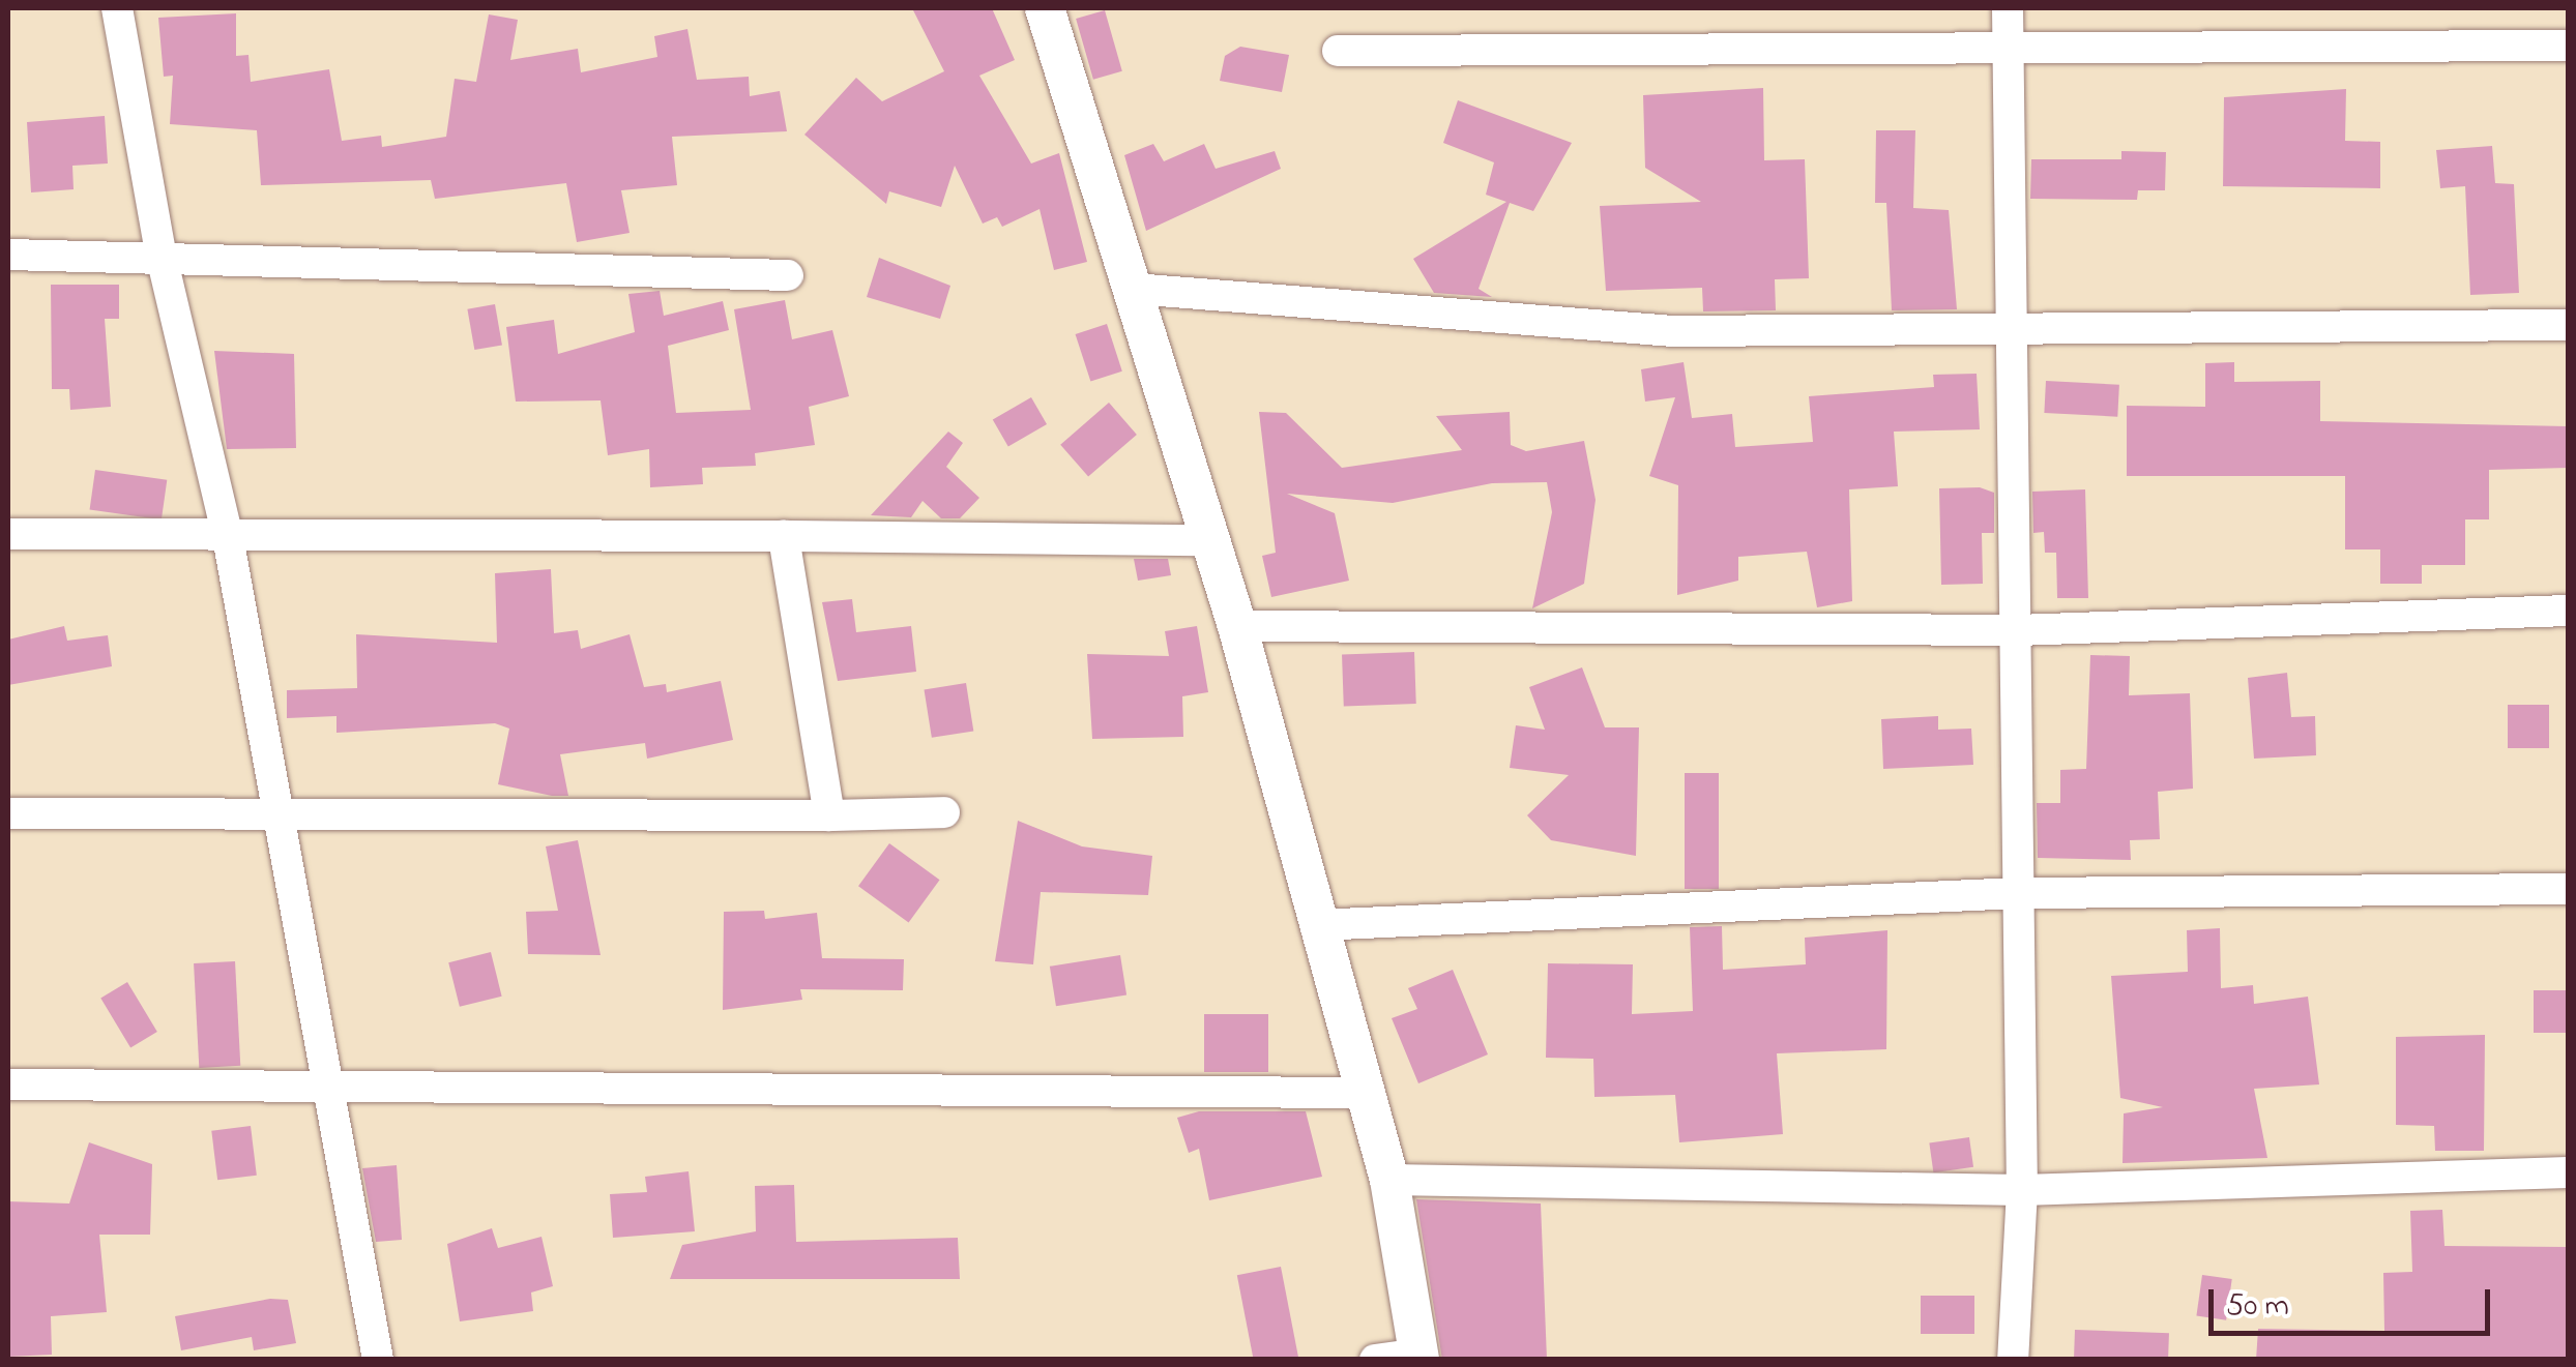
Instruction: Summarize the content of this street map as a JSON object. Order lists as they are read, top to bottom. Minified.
{"scale_bar":"50 m"}
